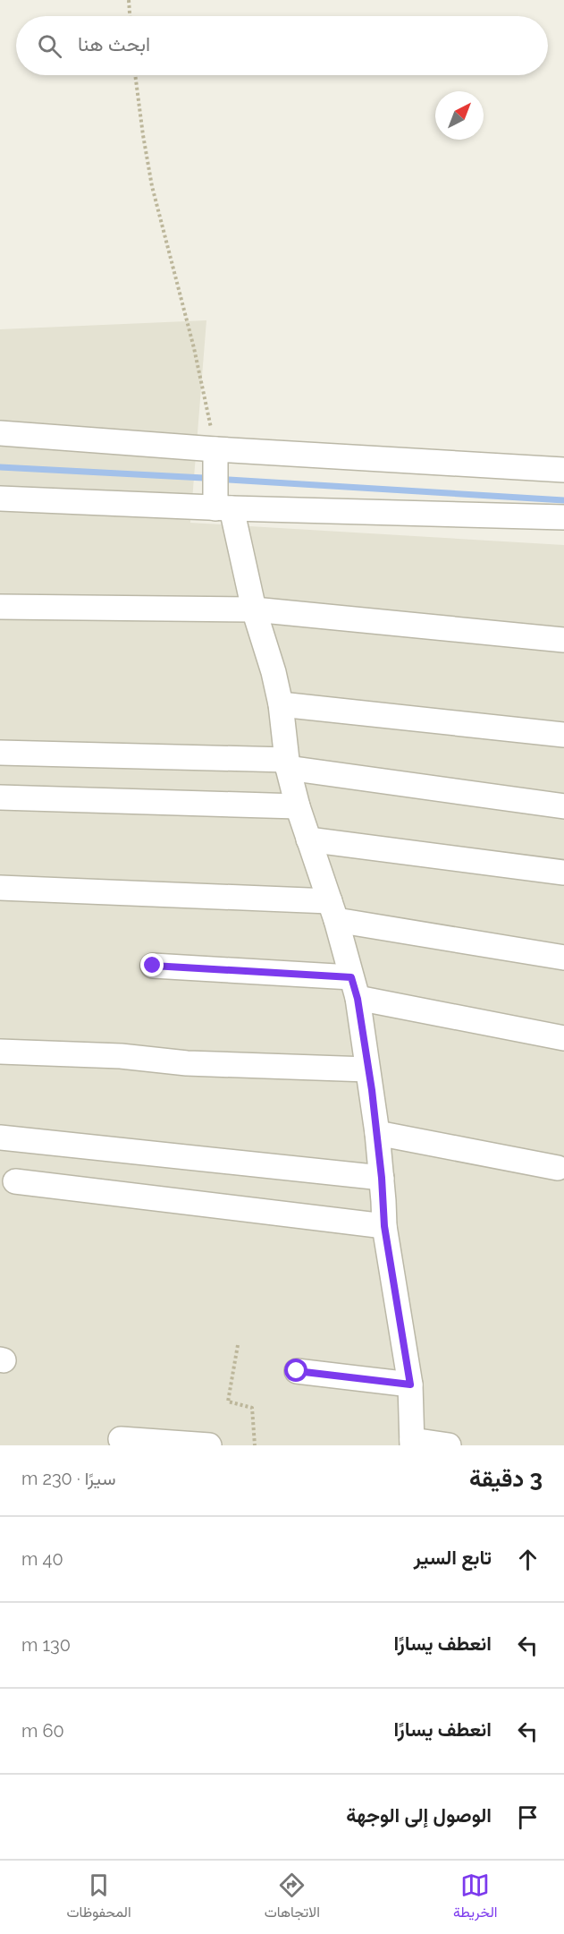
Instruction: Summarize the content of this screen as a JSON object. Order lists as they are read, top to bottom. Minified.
{"north":"top right","page":{"search":"ابحث هنا","heading":["3 دقيقة","سيرًا · 230 m"],"list":[["تابع السير","40 m"],["انعطف يسارًا","130 m"],["انعطف يسارًا","60 m"],"الوصول إلى الوجهة"],"nav":["الخريطة","الاتجاهات","المحفوظات"]}}
